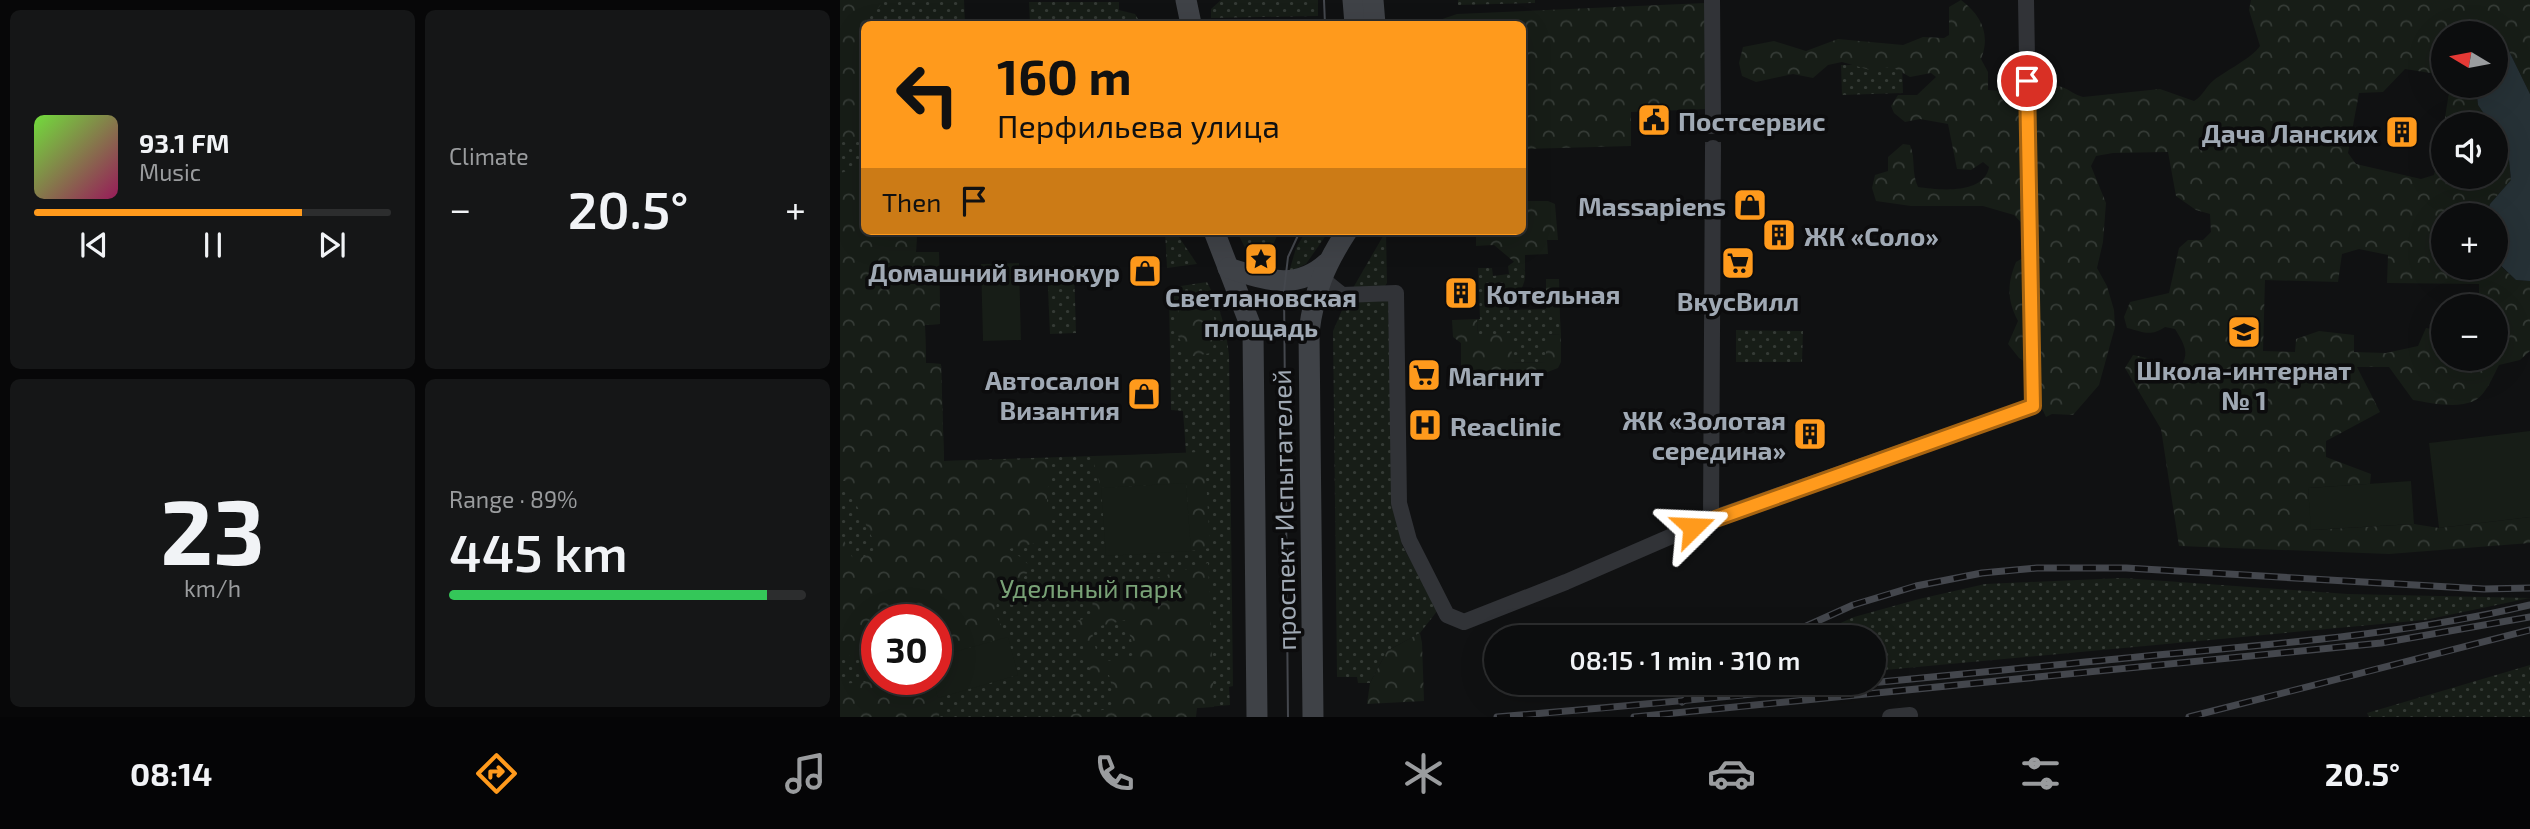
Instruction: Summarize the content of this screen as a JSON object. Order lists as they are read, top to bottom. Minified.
{"streets":{"main road":["проспект Испытателей"]},"parks":["Удельный парк"],"places":{"public building":["Постсервис"],"building":["Дача Ланских","ЖК «Соло»","Котельная","ЖК «Золотая середина»"],"shop":["Massapiens","Домашний винокур","Автосалон Византия"],"place":["Светлановская площадь"],"supermarket":["ВкусВилл","Магнит"],"school or university":["Школа-интернат № 1"],"hospital":["Reaclinic"]},"north":"left","page":{"tile":["Climate",["23","km/h"],["Range · 89%","445 km"]],"map_buttons":["+","−"],"turn":["160 m","Перфильева улица"],"song":["93.1 FM","Music"],"then":"Then","heat":["−","20.5°","+"],"limit":"30","trip":"08:15 · 1 min · 310 m","tabs":["08:14","20.5°"]}}
